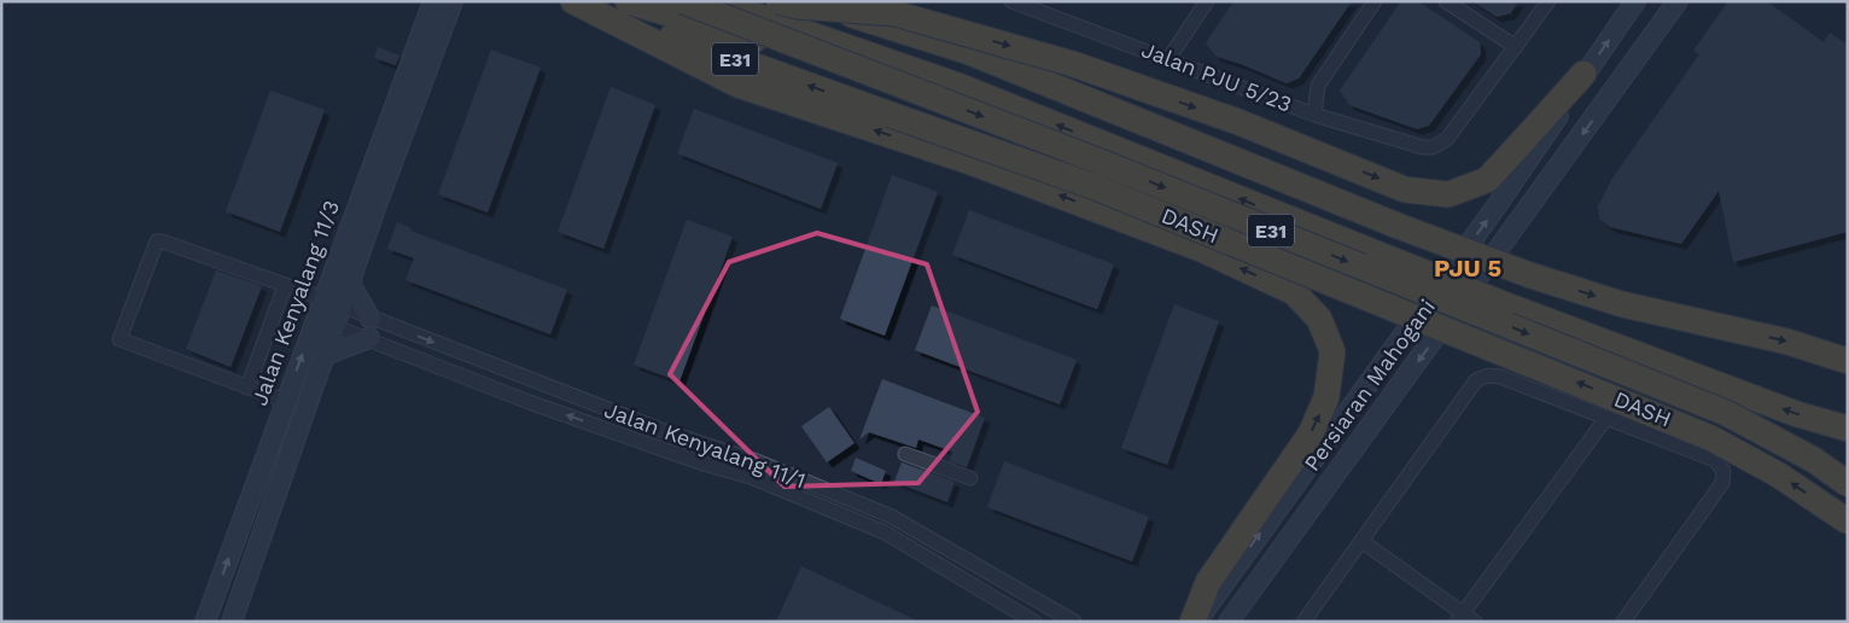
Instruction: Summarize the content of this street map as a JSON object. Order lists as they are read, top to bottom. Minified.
{"streets":{"highway":["E31","DASH"],"main road":["Jalan Kenyalang 11/3","Persiaran Mahogani"],"street":["Jalan PJU 5/23","Jalan Kenyalang 11/1"]},"crossings":[["Jalan Kenyalang 11/3","Jalan Kenyalang 11/1"]],"districts":["PJU 5"]}
